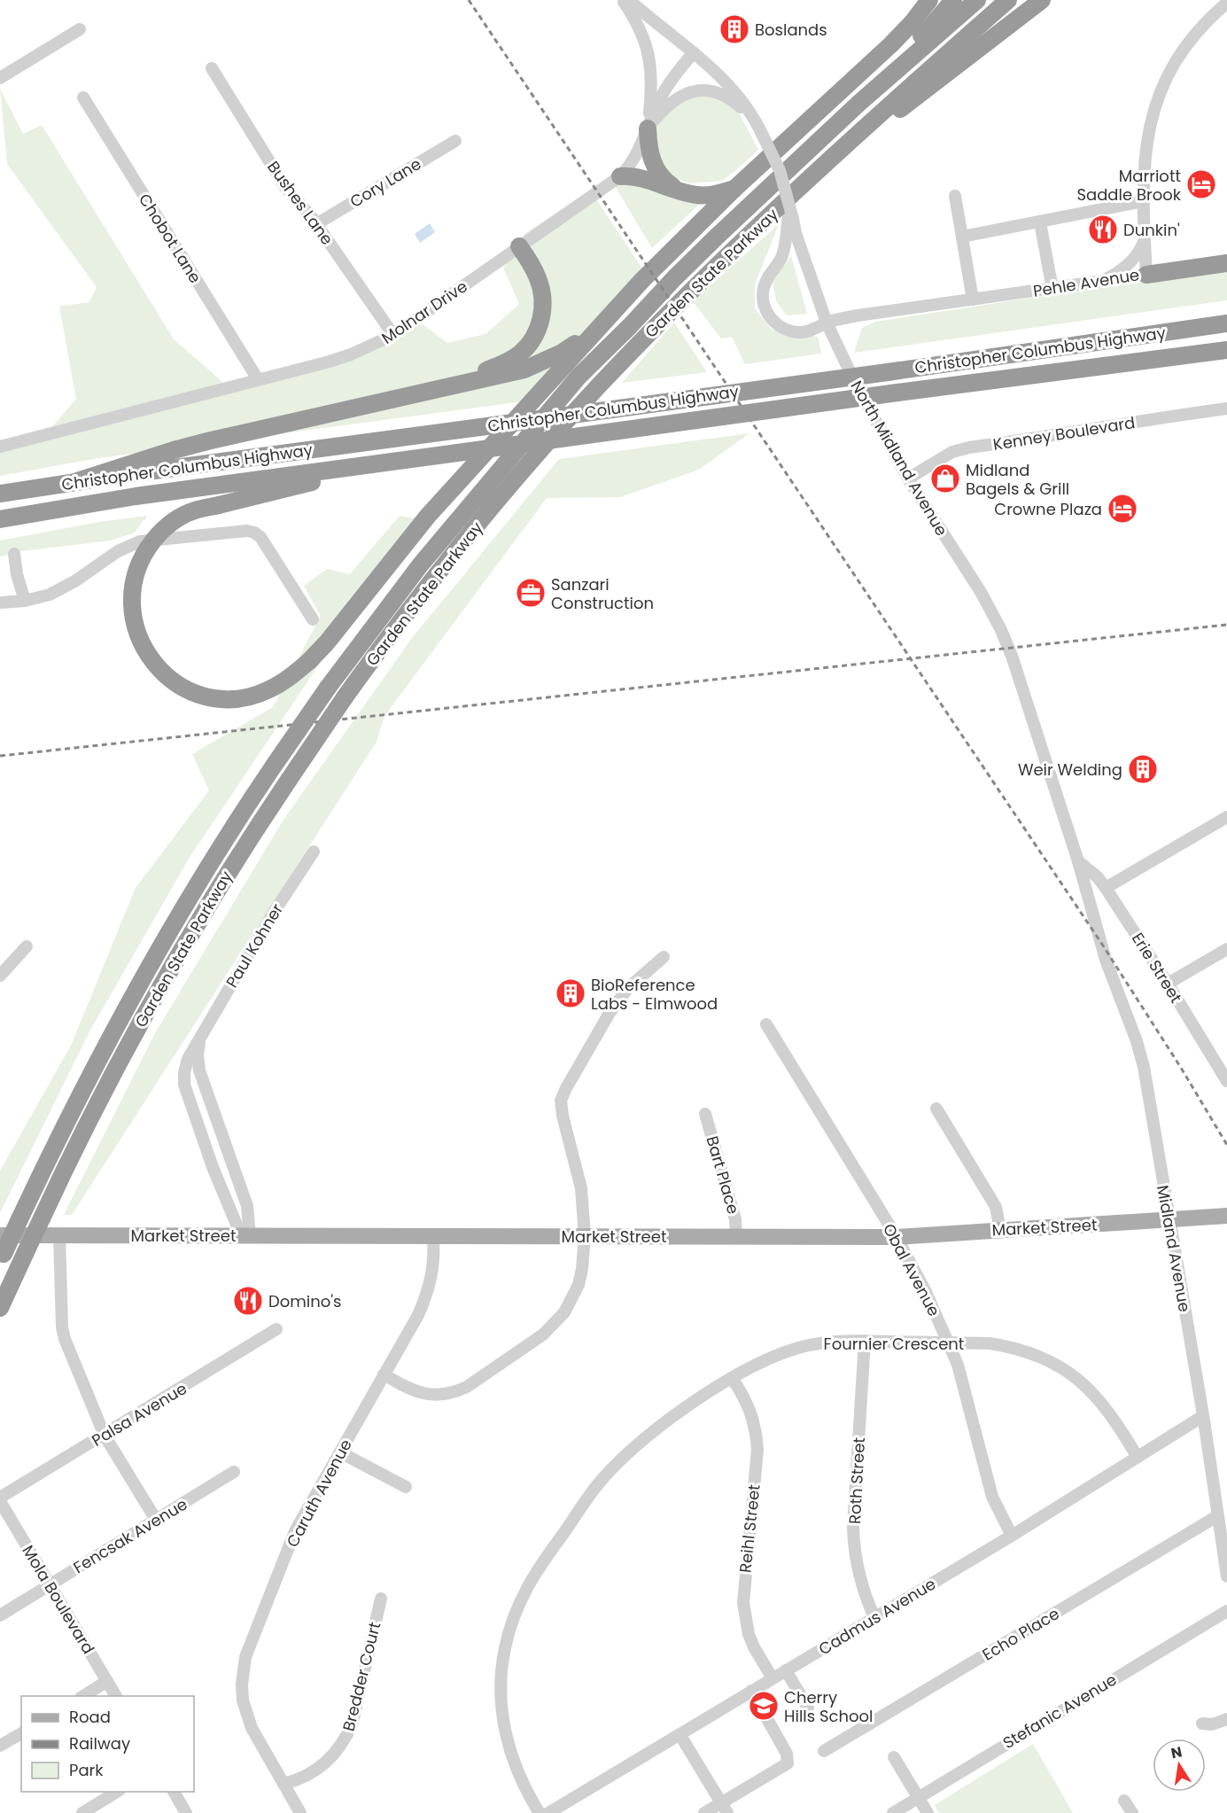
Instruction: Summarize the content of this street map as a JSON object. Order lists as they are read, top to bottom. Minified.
{"streets":{"highway":["Garden State Parkway","Christopher Columbus Highway"],"main road":["Market Street"],"street":["Cory Lane","Bushes Lane","Chobot Lane","Pehle Avenue","Molnar Drive","Kenney Boulevard","North Midland Avenue","Paul Kohner","Erie Street","Bart Place","Midland Avenue","Obal Avenue","Fournier Crescent","Palsa Avenue","Roth Street","Caruth Avenue","Reihl Street","Fencsak Avenue","Mola Boulevard","Cadmus Avenue","Echo Place","Bredder Court","Stefanic Avenue"]},"crossings":[["Cory Lane","Bushes Lane"],["Bushes Lane","Molnar Drive"],["Chobot Lane","Molnar Drive"],["Pehle Avenue","North Midland Avenue"],["Molnar Drive","North Midland Avenue"],["Kenney Boulevard","North Midland Avenue"],["North Midland Avenue","Erie Street"],["North Midland Avenue","Midland Avenue"],["Paul Kohner","Market Street"],["Bart Place","Market Street"],["Market Street","Midland Avenue"],["Market Street","Obal Avenue"],["Market Street","Caruth Avenue"],["Midland Avenue","Cadmus Avenue"],["Midland Avenue","Echo Place"],["Obal Avenue","Fournier Crescent"],["Obal Avenue","Cadmus Avenue"],["Fournier Crescent","Roth Street"],["Fournier Crescent","Reihl Street"],["Fournier Crescent","Cadmus Avenue"],["Palsa Avenue","Mola Boulevard"],["Roth Street","Cadmus Avenue"],["Caruth Avenue","Bredder Court"],["Reihl Street","Cadmus Avenue"],["Fencsak Avenue","Mola Boulevard"]],"places":{"building":["Boslands","Weir Welding","BioReference Labs - Elmwood"],"hotel":["Marriott Saddle Brook","Crowne Plaza"],"restaurant":["Dunkin'","Domino's"],"shop":["Midland Bagels & Grill"],"office":["Sanzari Construction"],"school or university":["Cherry Hills School"]},"legend":["Road","Railway","Park"],"north":"top"}
